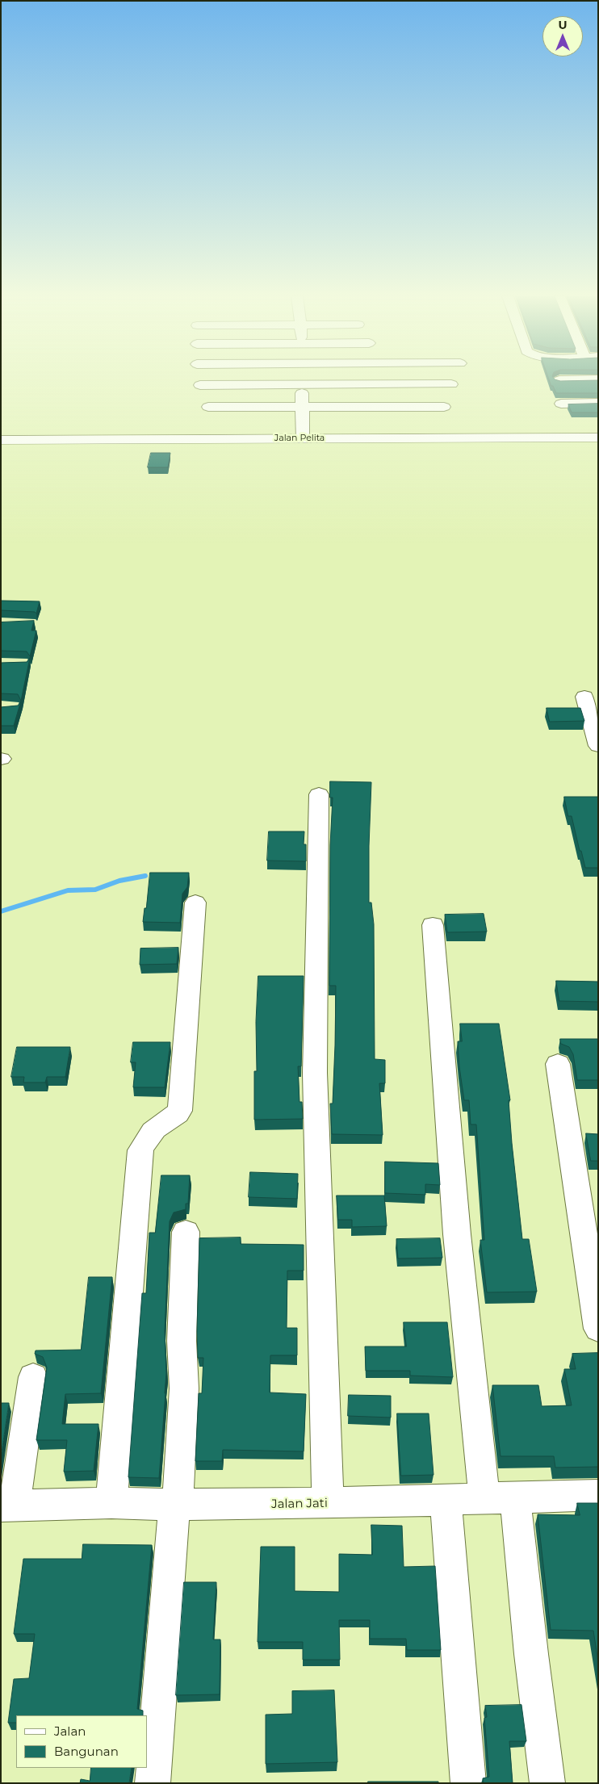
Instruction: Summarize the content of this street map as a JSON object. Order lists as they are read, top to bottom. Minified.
{"streets":{"street":["Jalan Pelita","Jalan Jati"]},"legend":["Jalan","Bangunan"],"north":"top"}
